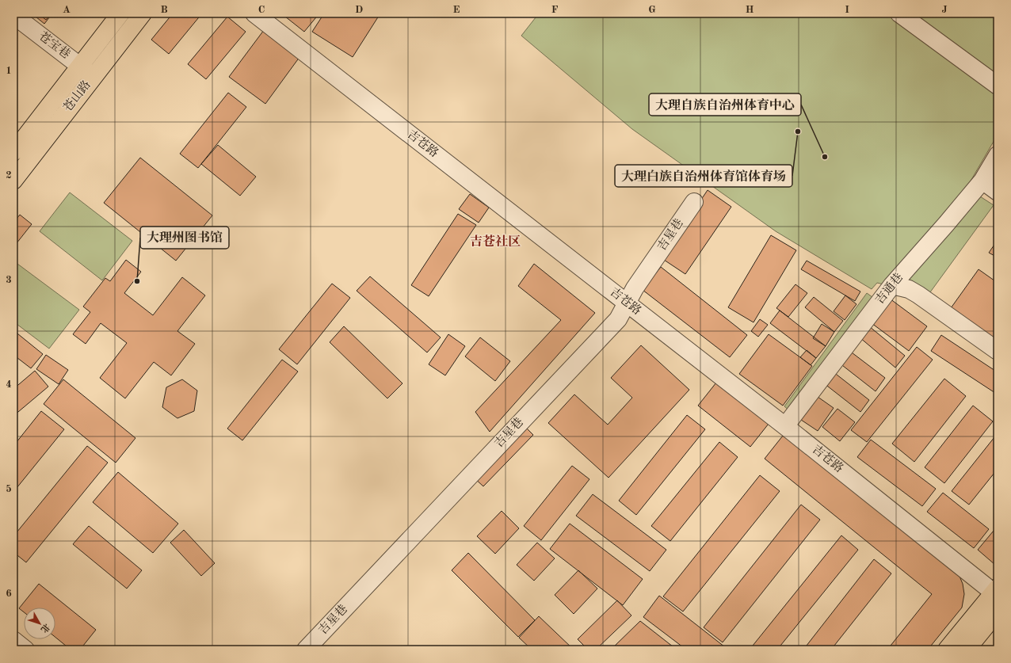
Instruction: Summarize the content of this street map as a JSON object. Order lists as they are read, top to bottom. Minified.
{"streets":{"main road":["苍山路"],"street":["苍宝巷","吉苍路","吉星巷","吉通巷"]},"crossings":[["苍宝巷","苍山路"],["吉苍路","吉星巷"],["吉苍路","吉通巷"]],"districts":["吉苍社区"],"places":["大理白族自治州体育馆体育场","大理自族自治州体育中心","大理州图书馆"],"north":"bottom right","grid":{"columns":["A","B","C","D","E","F","G","H","I","J"],"rows":["1","2","3","4","5","6"]}}
